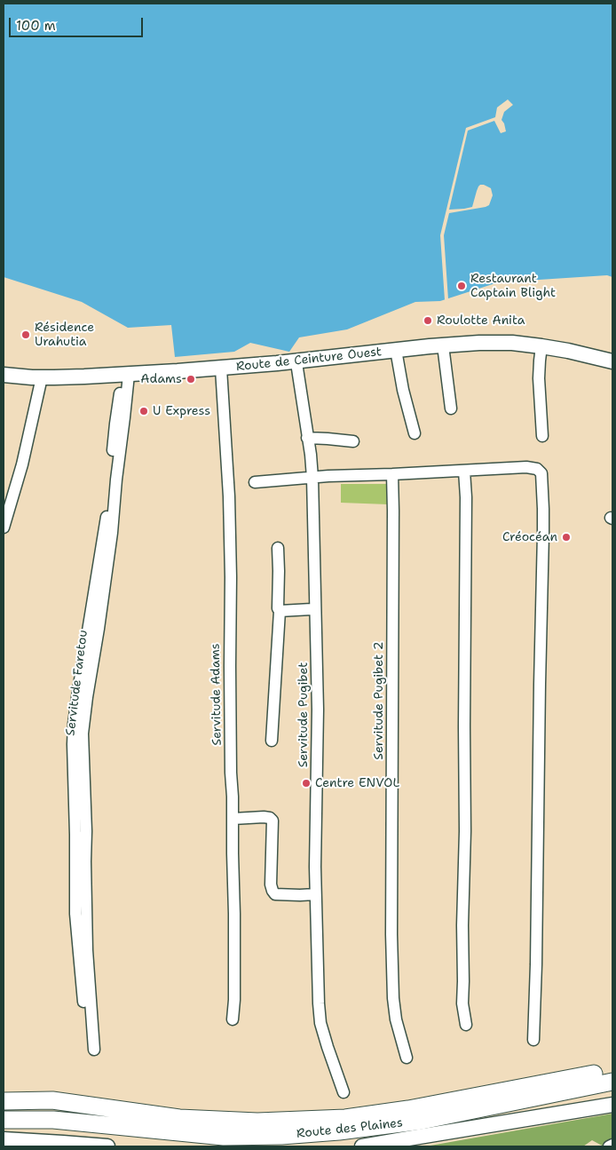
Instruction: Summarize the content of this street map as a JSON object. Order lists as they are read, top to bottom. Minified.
{"streets":{"highway":["Route des Plaines"],"main road":["Route de Ceinture Ouest"],"street":["Servitude Faretou","Servitude Adams","Servitude Pugibet 2","Servitude Pugibet"]},"crossings":[["Route de Ceinture Ouest","Servitude Faretou"],["Route de Ceinture Ouest","Servitude Adams"],["Route de Ceinture Ouest","Servitude Pugibet"]],"places":["Restaurant Captain Blight","Roulotte Anita","Résidence Urahutia","Adams","U Express","Créocéan","Centre ENVOL"],"scale_bar":"100 m"}
